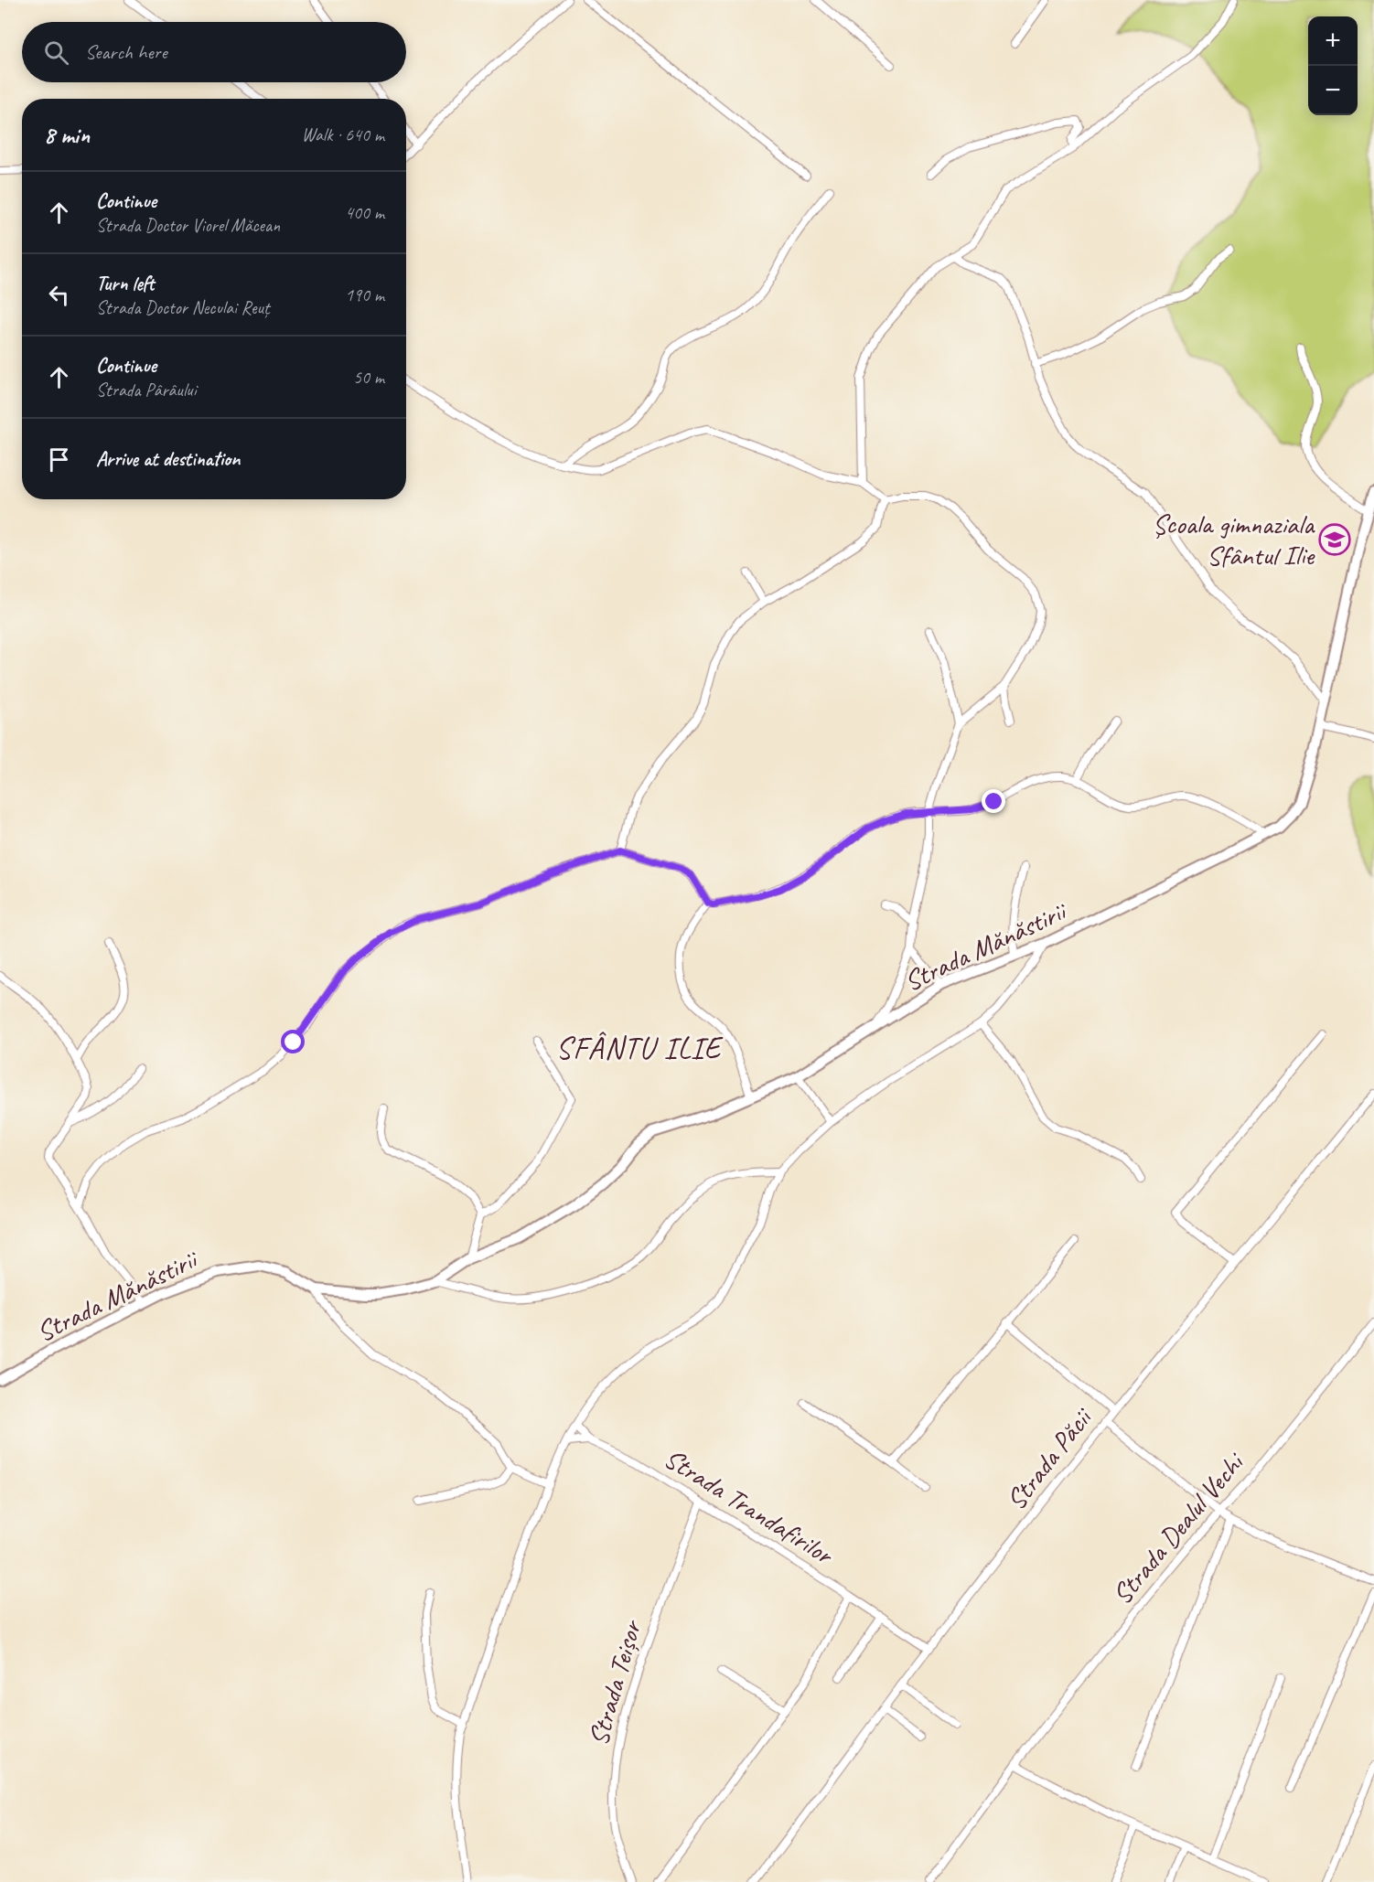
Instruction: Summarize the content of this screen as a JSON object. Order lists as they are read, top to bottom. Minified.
{"streets":{"street":["Strada Mănăstirii","Strada Păcii","Strada Trandafirilor","Strada Dealul Vechi","Strada Teișor"]},"crossings":[["Strada Păcii","Strada Trandafirilor"],["Strada Trandafirilor","Strada Teișor"]],"districts":["SFÂNTU ILIE"],"places":{"school or university":["Școala gimnaziala Sfântul Ilie"]},"page":{"map_buttons":["+","−"],"search":"Search here","heading":["8 min","Walk · 640 m"],"list":[["Continue","Strada Doctor Viorel Măcean","400 m"],["Turn left","Strada Doctor Neculai Reuț","190 m"],["Continue","Strada Pârâului","50 m"],"Arrive at destination"]}}
